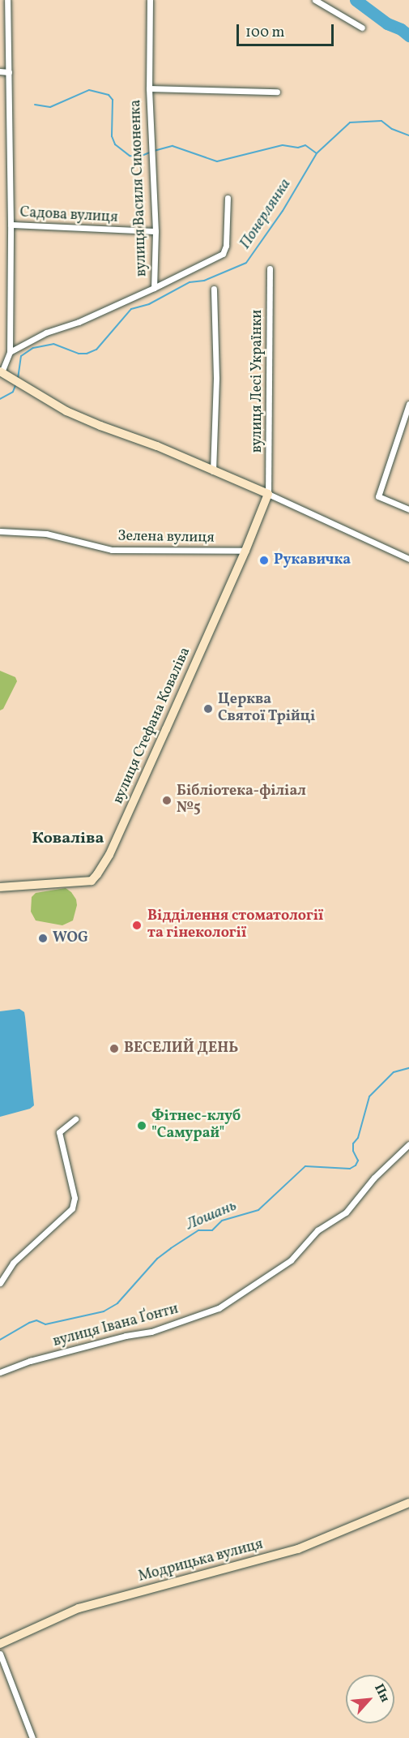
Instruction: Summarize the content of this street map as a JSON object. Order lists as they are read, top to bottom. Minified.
{"streets":{"street":["вулиця Василя Симоненка","Садова вулиця","вулиця Лесі Українки","Зелена вулиця","вулиця Стефана Коваліва","вулиця Івана Ґонти","Модрицька вулиця"]},"crossings":[["вулиця Василя Симоненка","Садова вулиця"],["вулиця Лесі Українки","вулиця Стефана Коваліва"],["Зелена вулиця","вулиця Стефана Коваліва"]],"districts":["Коваліва"],"water":["Понерлянка","Лошань"],"places":["Рукавичка","Церква Святої Трійці","Бібліотека-філіал №5","Відділення стоматології та гінекології","WOG","ВЕСЕЛИЙ ДЕНЬ","Фітнес-клуб \"Самурай\""],"scale_bar":"100 m","north":"top right"}
